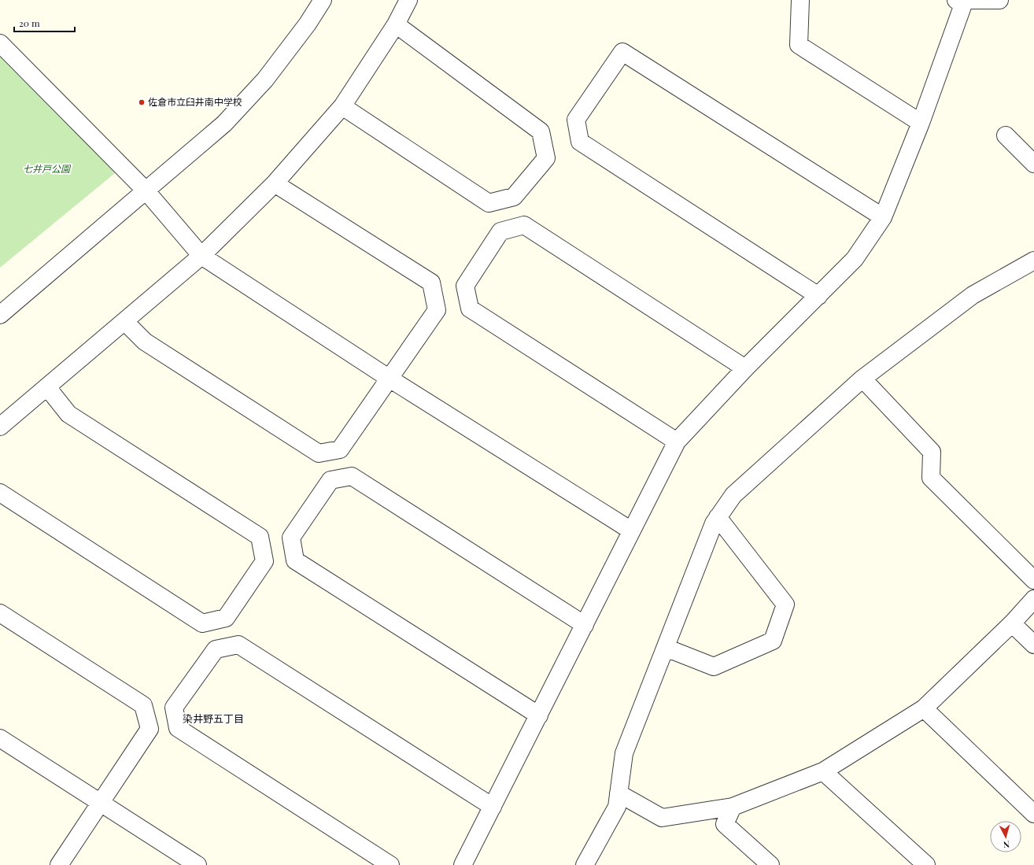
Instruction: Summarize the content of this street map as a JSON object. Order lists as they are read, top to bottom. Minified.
{"districts":["染井野五丁目"],"parks":["七井戸公園"],"places":["佐倉市立臼井南中学校"],"scale_bar":"20 m","north":"bottom"}
